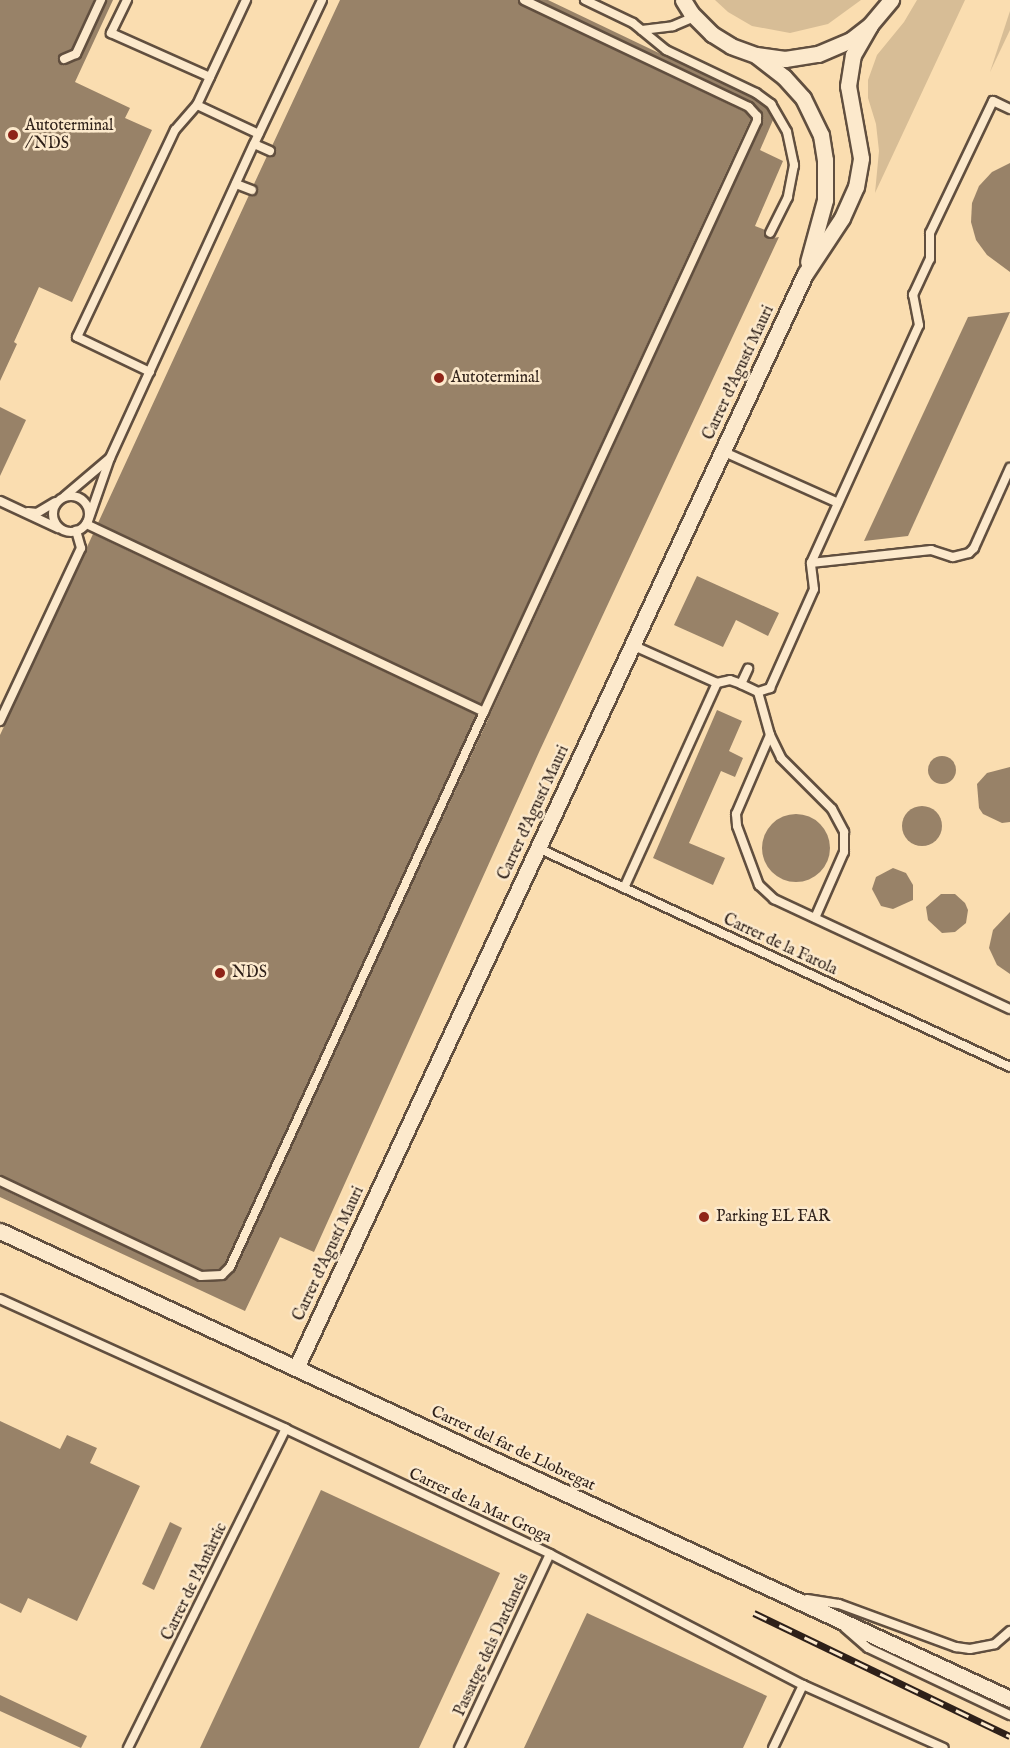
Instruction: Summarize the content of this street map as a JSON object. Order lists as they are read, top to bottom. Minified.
{"streets":{"street":["Carrer d'Agustí Mauri","Carrer del far de Llobregat"],"lane":["Carrer de la Farola","Carrer de la Mar Groga","Carrer de l'Antàrtic","Passatge dels Dardanels"]},"crossings":[["Carrer d'Agustí Mauri","Carrer de la Farola"],["Carrer d'Agustí Mauri","Carrer del far de Llobregat"],["Carrer de la Mar Groga","Carrer de l'Antàrtic"],["Carrer de la Mar Groga","Passatge dels Dardanels"]],"places":["Autoterminal / NDS","Autoterminal","NDS","Parking EL FAR"]}
